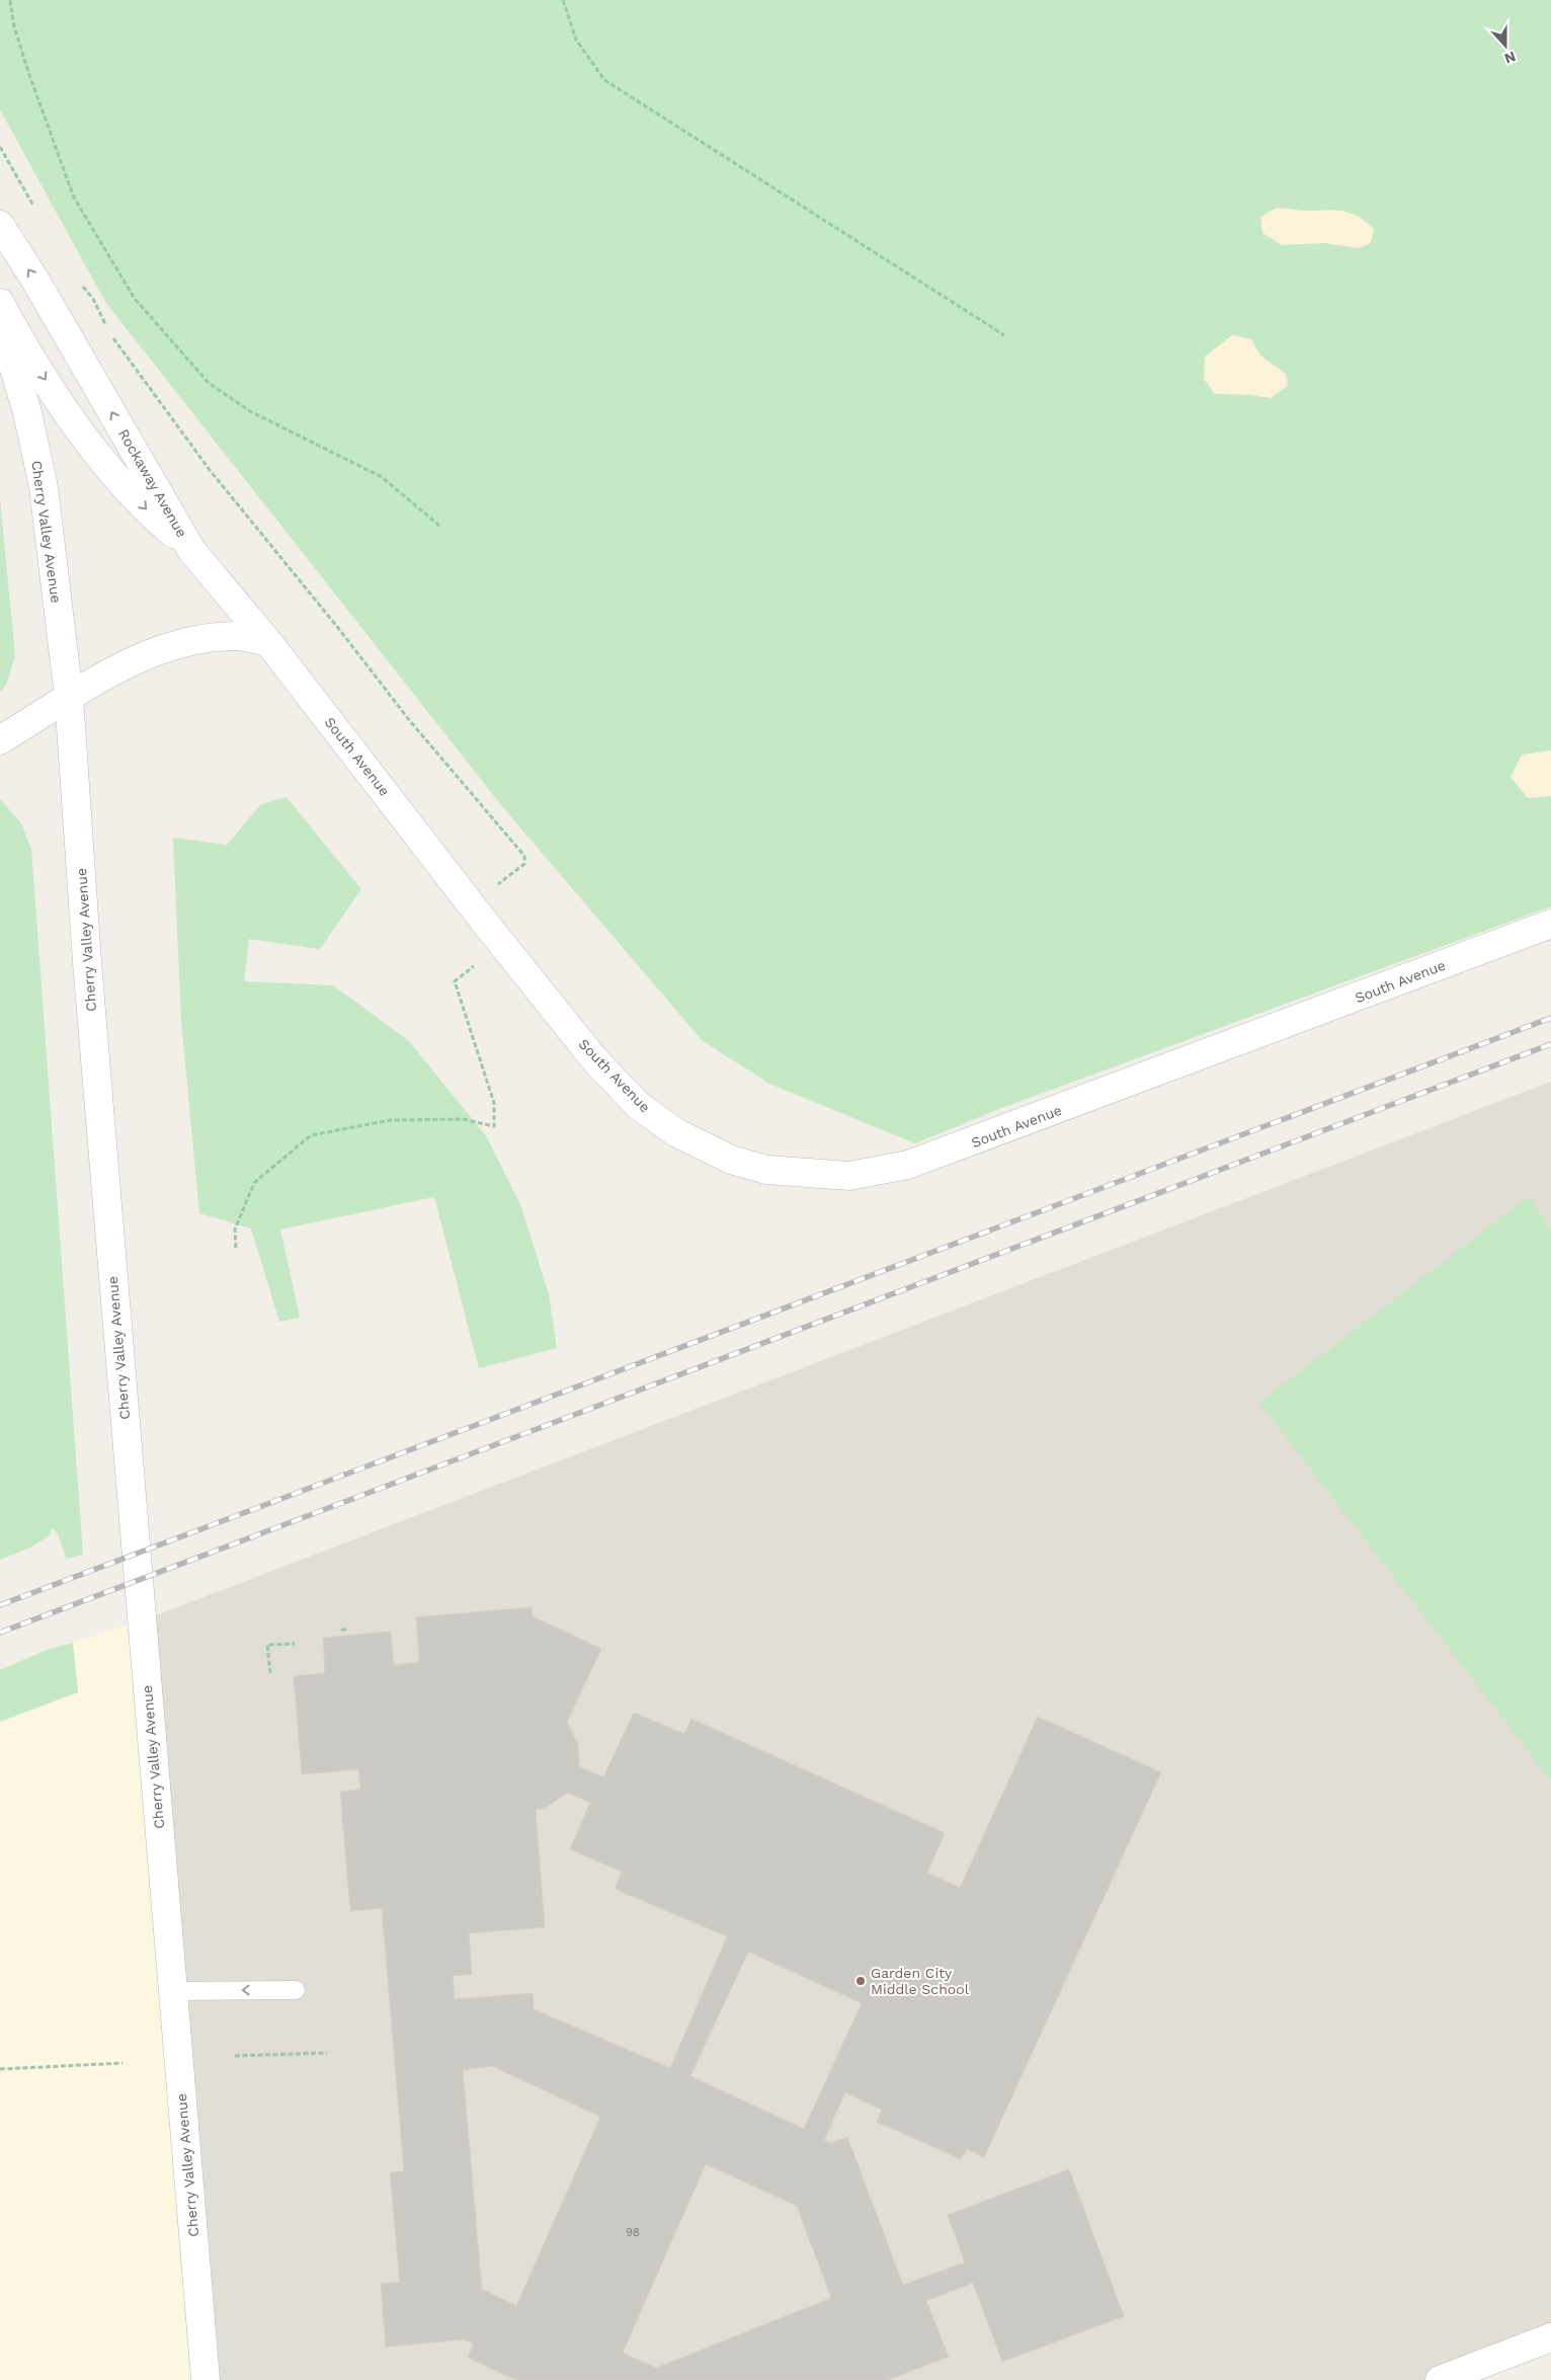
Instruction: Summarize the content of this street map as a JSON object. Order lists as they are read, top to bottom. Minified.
{"streets":{"street":["Rockaway Avenue","Cherry Valley Avenue","South Avenue"]},"crossings":[["Rockaway Avenue","South Avenue"]],"places":["Garden City Middle School"],"house_numbers":["98"],"north":"bottom"}
